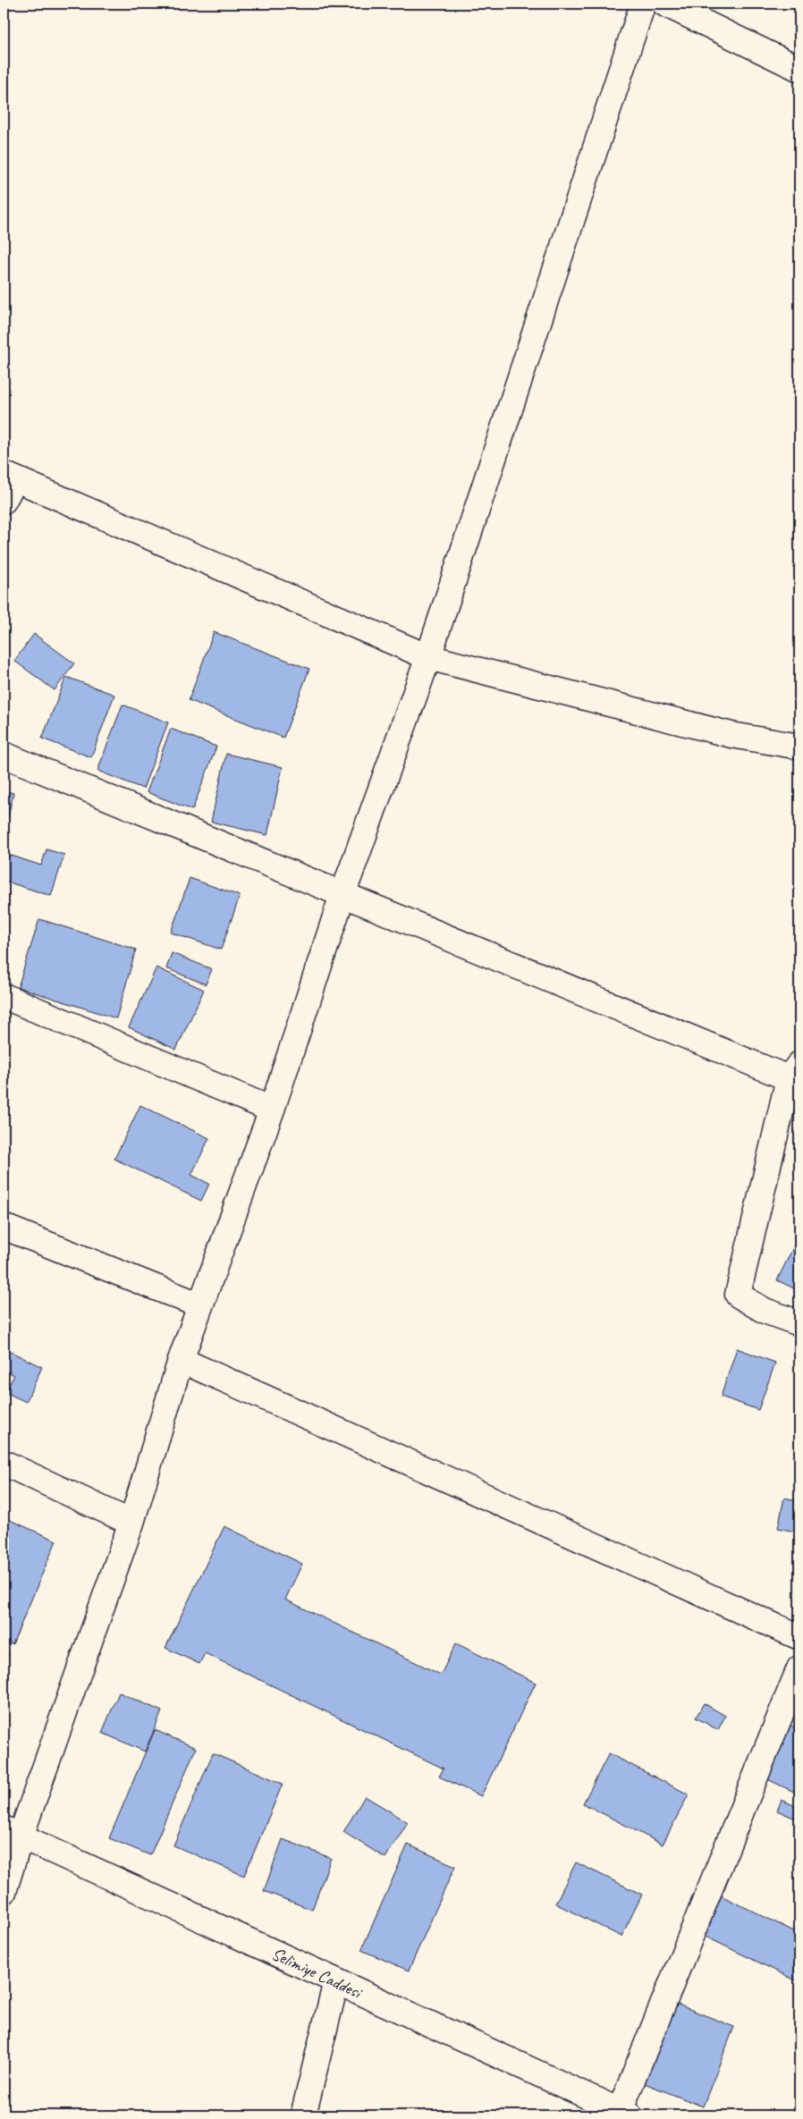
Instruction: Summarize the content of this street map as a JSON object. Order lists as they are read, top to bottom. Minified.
{"streets":{"street":["Selimiye Caddesi"]}}
